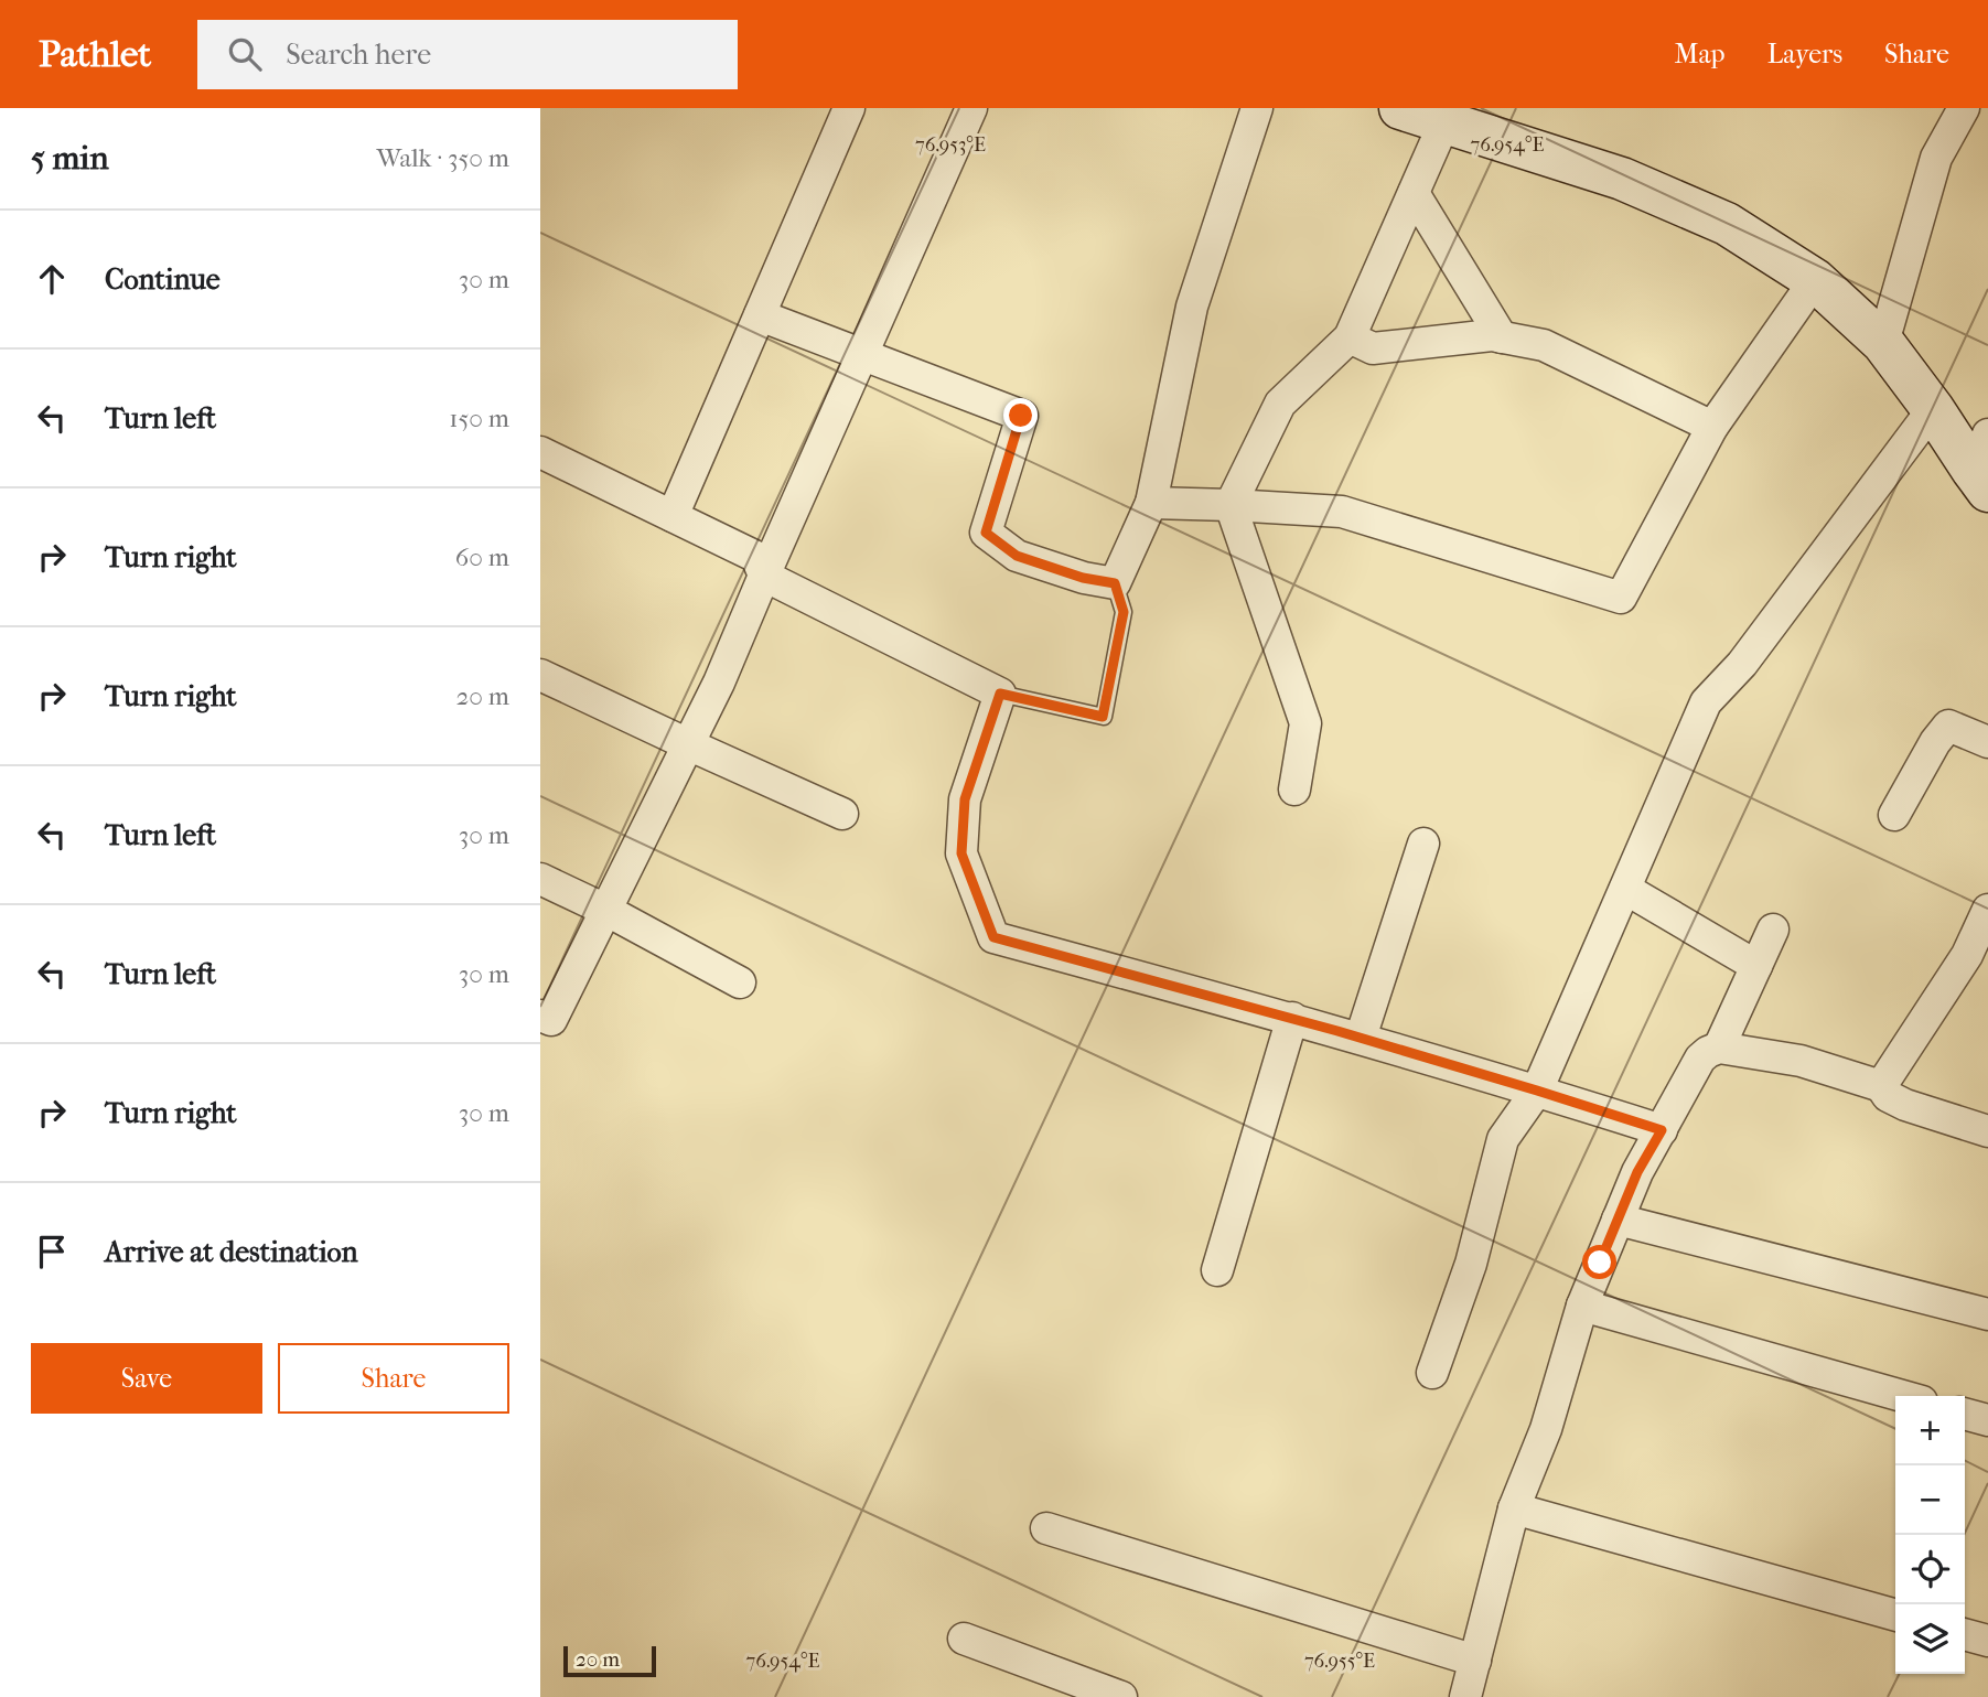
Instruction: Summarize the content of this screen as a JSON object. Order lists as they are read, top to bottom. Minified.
{"scale_bar":"20 m","page":{"header":"Pathlet","search":"Search here","nav":["Map","Layers","Share"],"heading":["5 min","Walk · 350 m"],"list":[["Continue","30 m"],["Turn left","150 m"],["Turn right","60 m"],["Turn right","20 m"],["Turn left","30 m"],["Turn left","30 m"],["Turn right","30 m"],"Arrive at destination"],"buttons":["Save","Share"],"map_buttons":["+","−"],"scale":"20 m"},"coordinates":["76.953°E","76.954°E","76.955°E"]}
